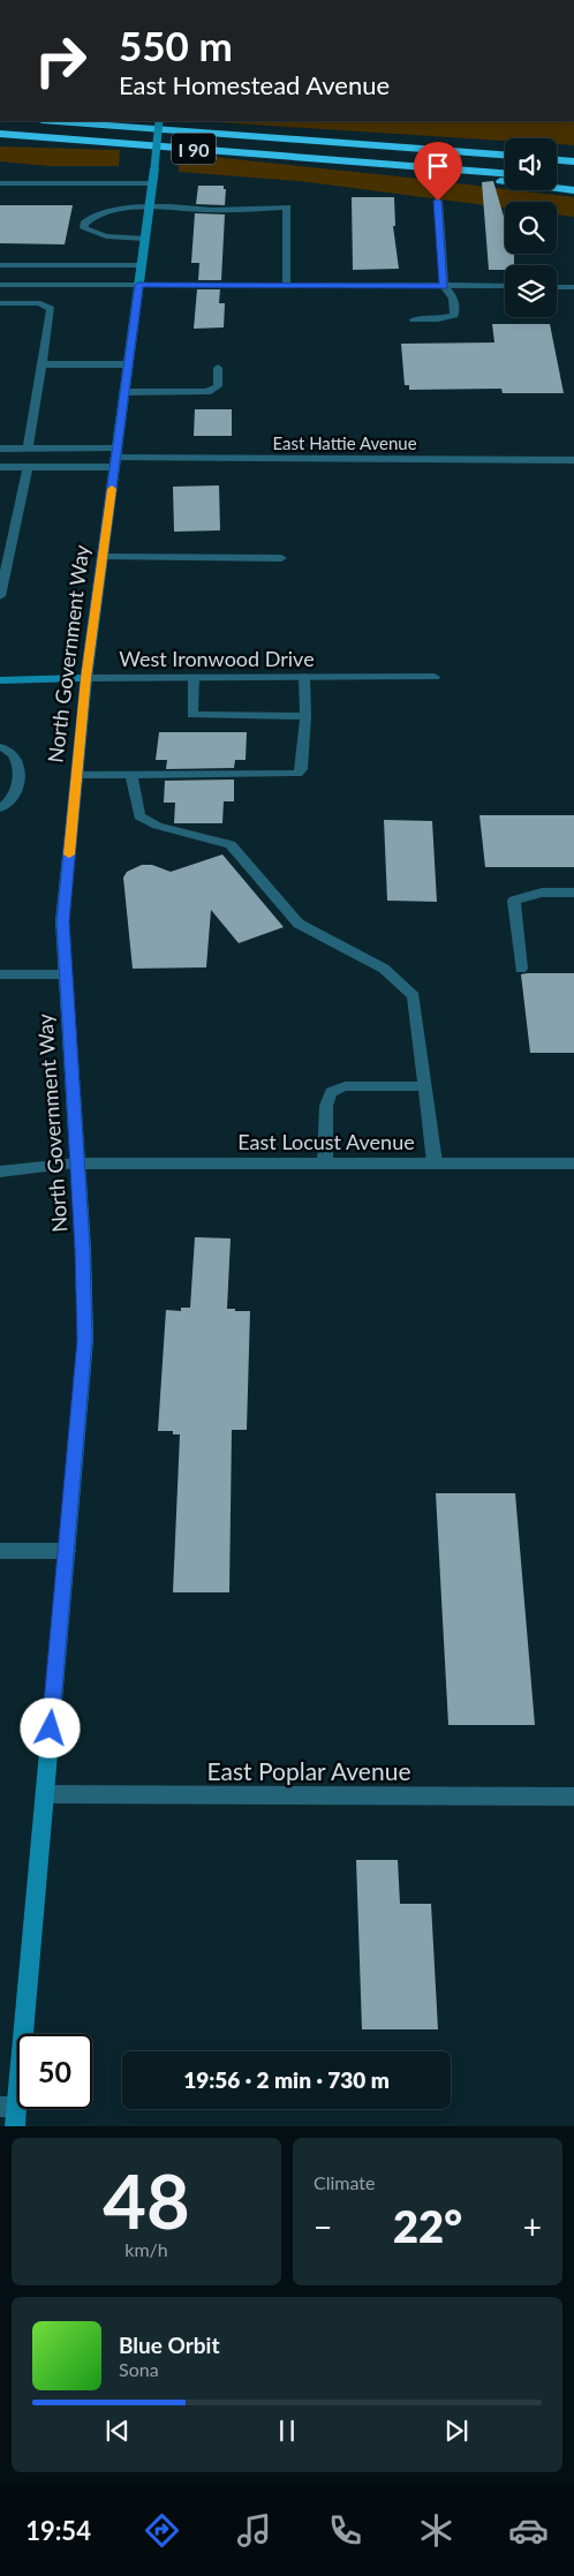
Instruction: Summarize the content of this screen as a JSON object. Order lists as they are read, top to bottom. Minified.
{"streets":{"highway":["I 90"],"main road":["North Government Way","West Ironwood Drive"],"street":["East Hattie Avenue","East Locust Avenue","East Poplar Avenue"]},"crossings":[["East Hattie Avenue","North Government Way"],["North Government Way","West Ironwood Drive"],["North Government Way","East Locust Avenue"],["North Government Way","East Poplar Avenue"]],"page":{"turn":["550 m","East Homestead Avenue"],"limit":"50","trip":"19:56 · 2 min · 730 m","tile":[["48","km/h"],"Climate"],"heat":["−","22°","+"],"song":["Blue Orbit","Sona"],"tabs":"19:54"}}
